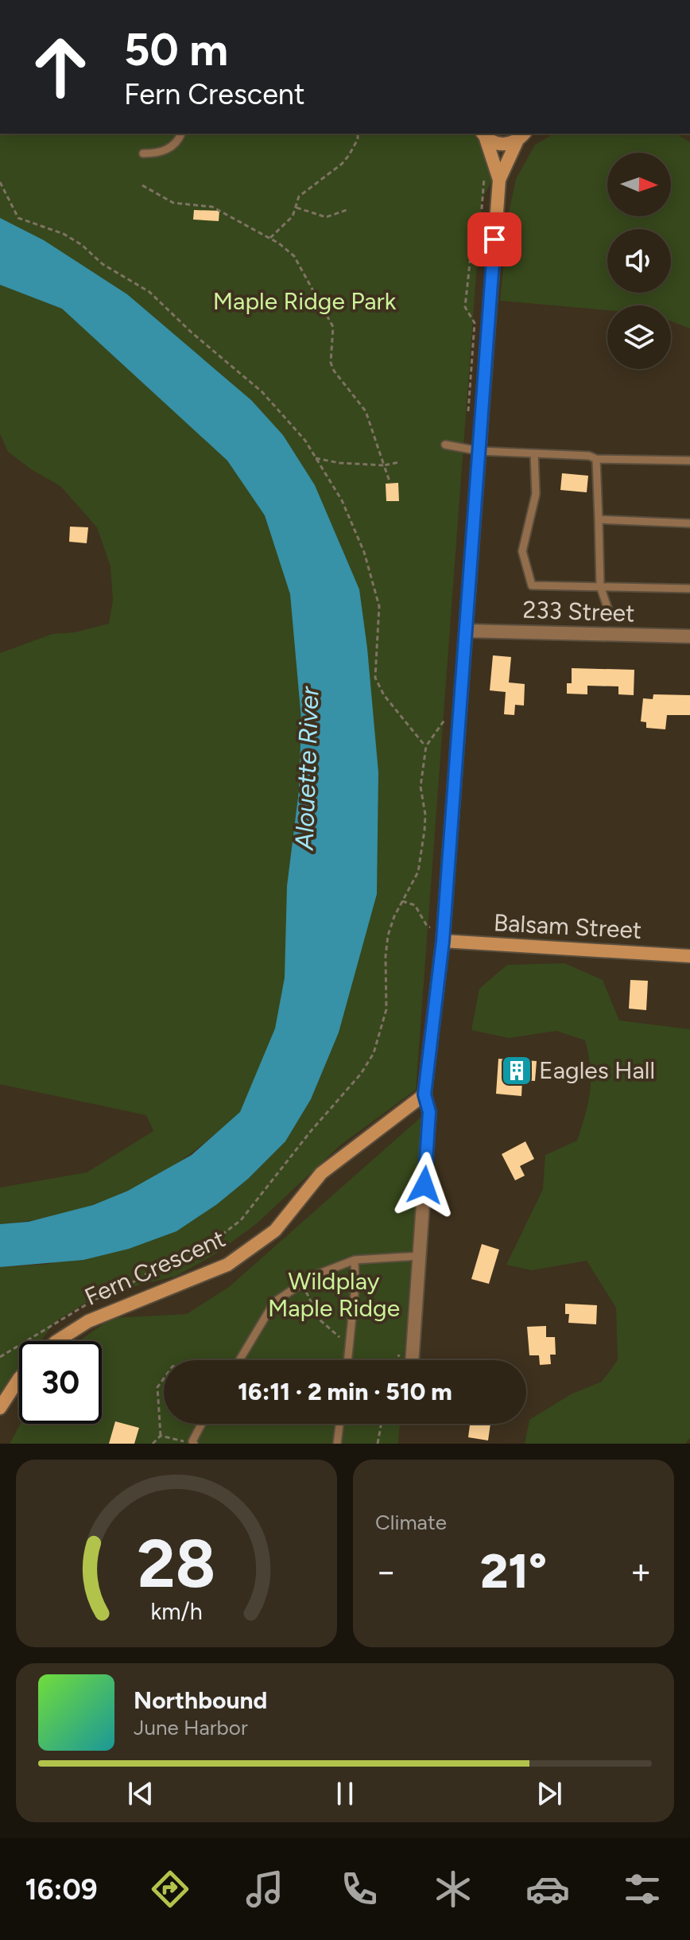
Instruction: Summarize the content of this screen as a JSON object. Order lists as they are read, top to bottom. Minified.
{"streets":{"street":["233 Street","Balsam Street","Fern Crescent"]},"water":["Alouette River"],"parks":["Maple Ridge Park","Wildplay Maple Ridge"],"places":{"building":["Eagles Hall"]},"north":"right","page":{"turn":["50 m","Fern Crescent"],"limit":"30","trip":"16:11 · 2 min · 510 m","tile":"Climate","heat":["−","21°","+"],"song":["Northbound","June Harbor"],"tabs":"16:09","gauge":["28","km/h"]}}
